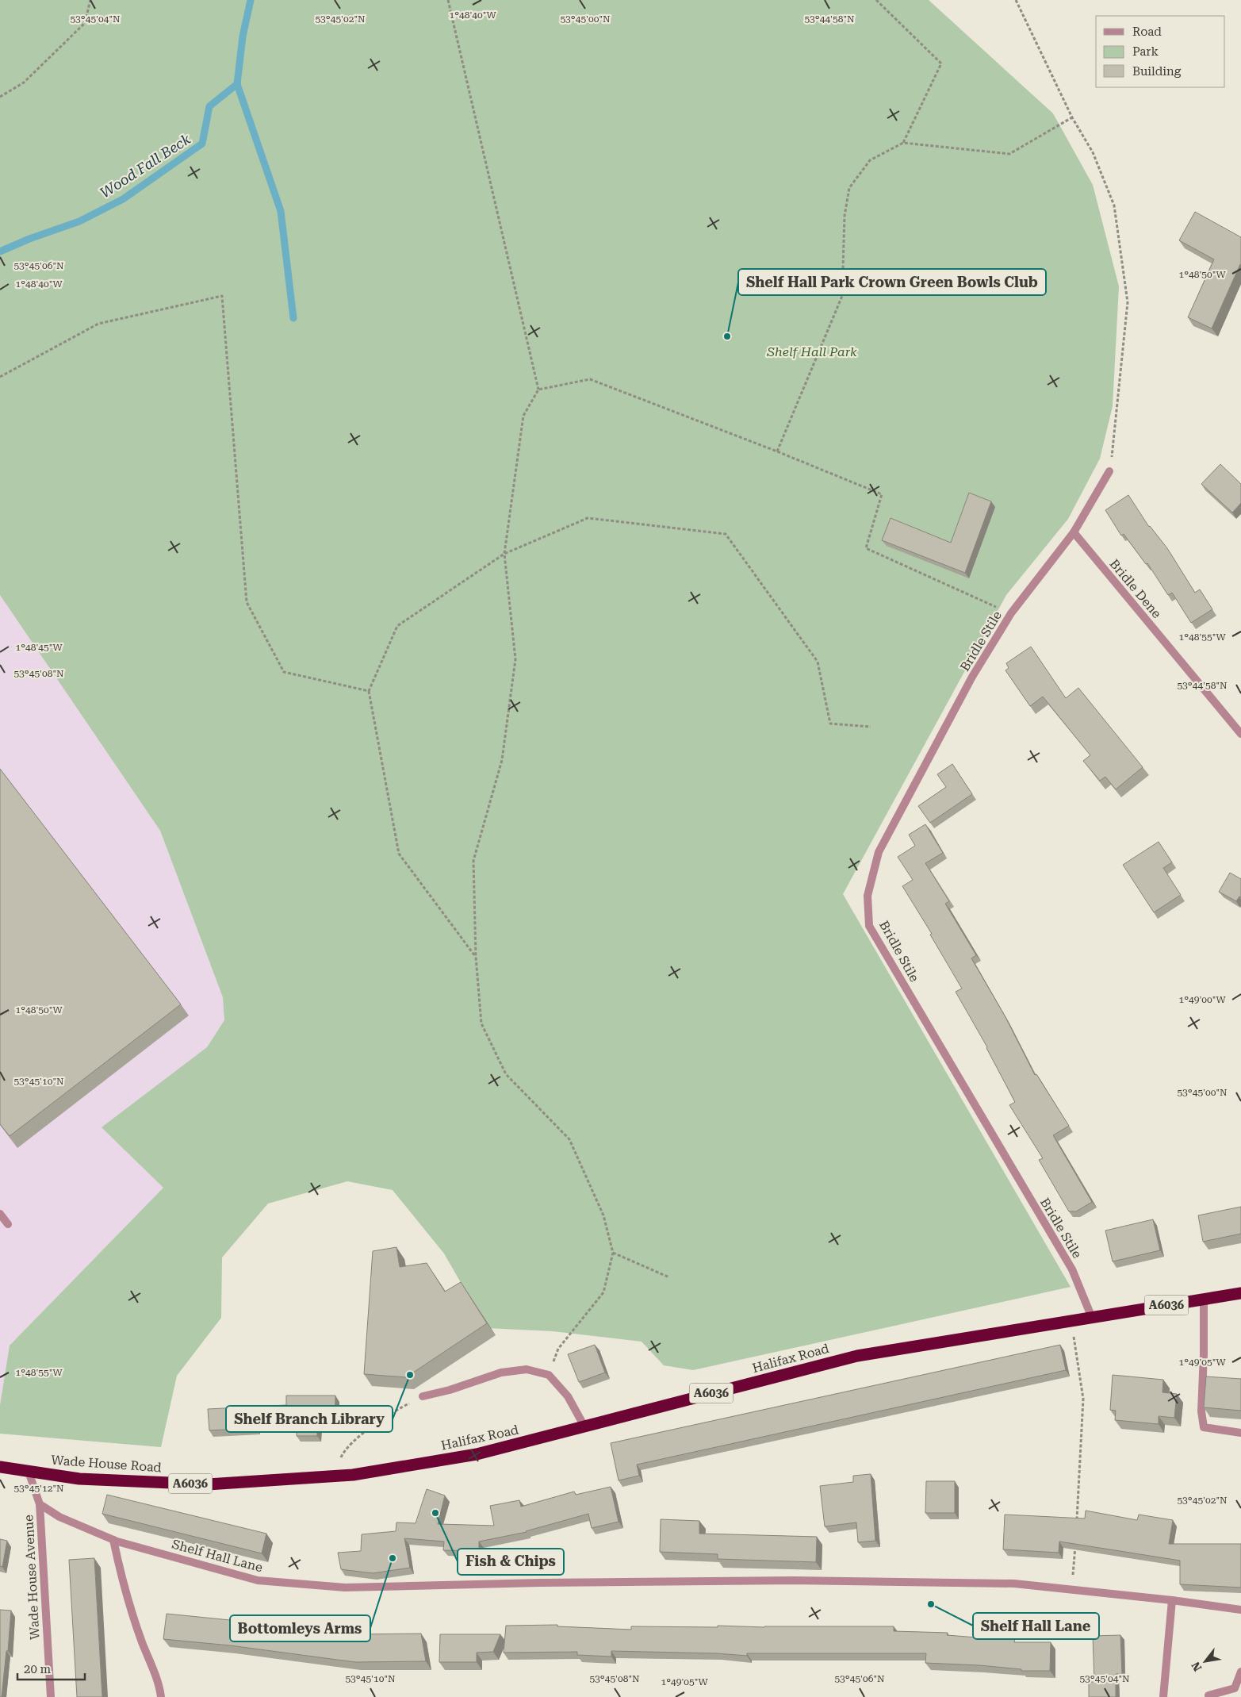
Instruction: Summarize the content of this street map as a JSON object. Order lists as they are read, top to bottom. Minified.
{"streets":{"highway":["A6036","Halifax Road","Wade House Road"],"street":["Bridle Dene","Bridle Stile","Shelf Hall Lane","Wade House Avenue"]},"crossings":[["Bridle Dene","Bridle Stile"],["Bridle Stile","Halifax Road"],["Halifax Road","Wade House Road"],["Shelf Hall Lane","Wade House Avenue"]],"water":["Wood Fall Beck"],"parks":["Shelf Hall Park"],"places":["Shelf Hall Park Crown Green Bowls Club","Shelf Branch Library","Fish & Chips","Bottomleys Arms","Shelf Hall Lane"],"legend":["Road","Park","Building"],"scale_bar":"20 m","north":"bottom left","coordinates":["1°48'40\"W","53°44'58\"N","53°45'04\"N","53°45'02\"N","53°45'00\"N","53°45'06\"N","1°48'50\"W","1°48'55\"W","1°48'45\"W","53°45'08\"N","1°49'00\"W","53°45'10\"N","1°49'05\"W","53°45'12\"N"]}
